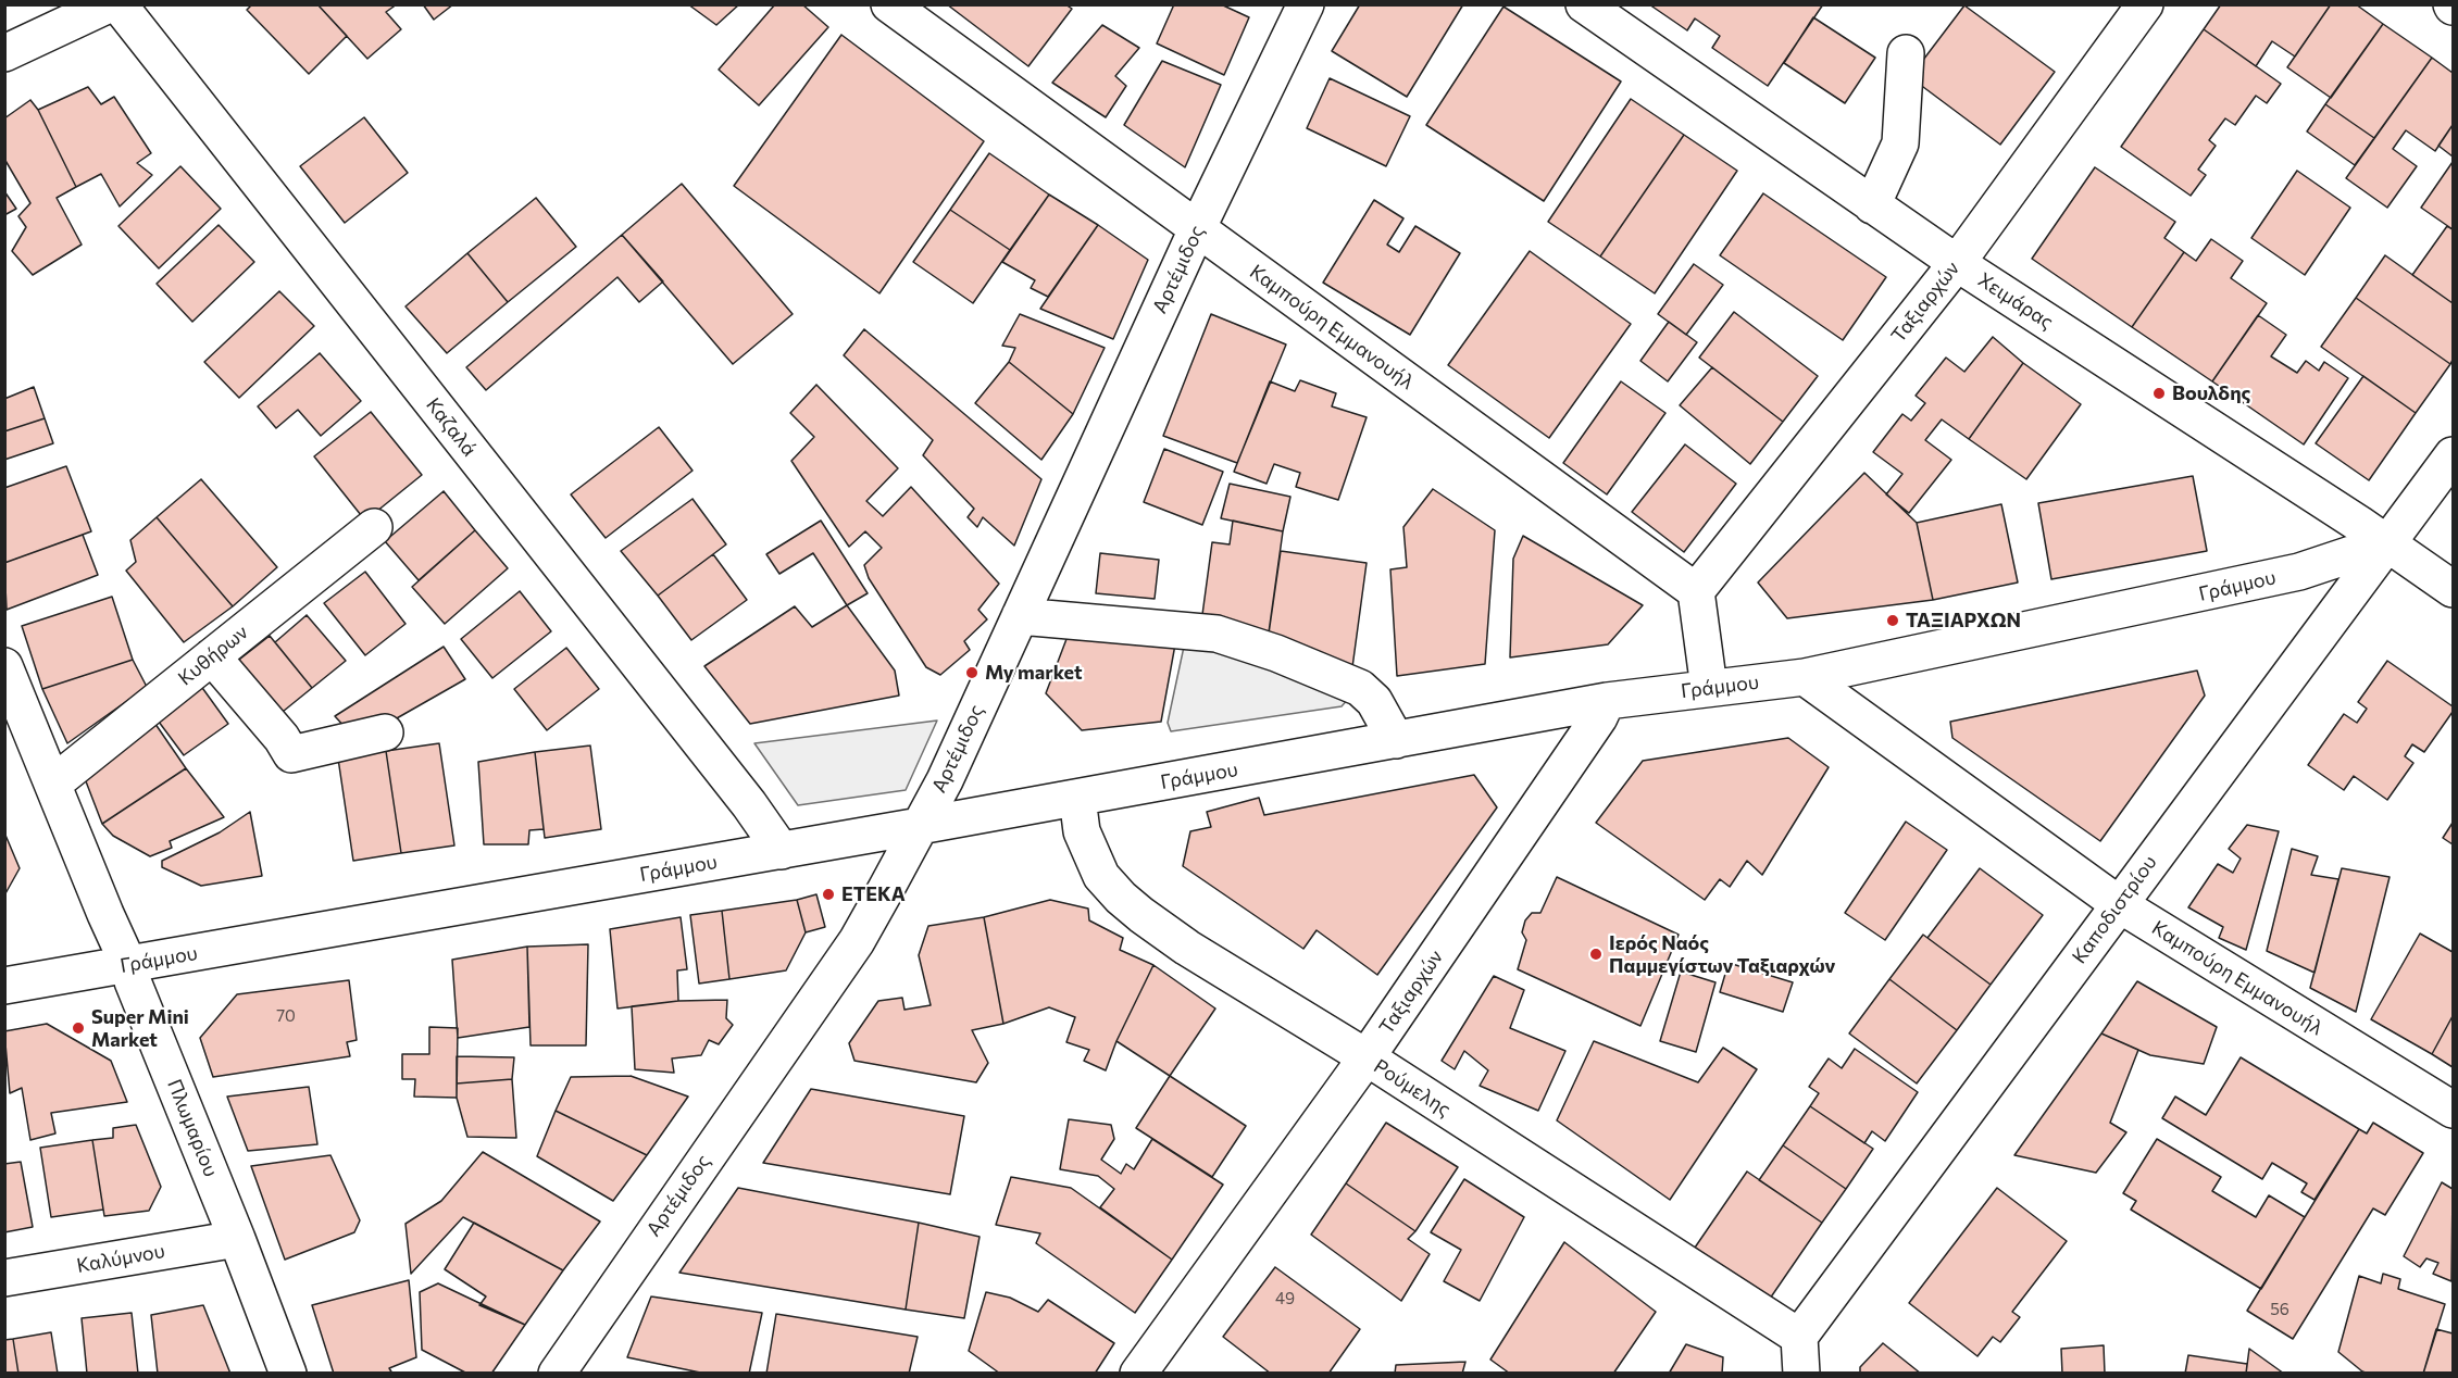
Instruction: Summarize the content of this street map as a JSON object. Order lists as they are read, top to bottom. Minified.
{"streets":{"street":["Αρτέμιδος","Χειμάρας","Ταξιαρχών","Καμπούρη Εμμανουήλ","Καζαλά","Γράμμου","Κυθήρων","Καποδιστρίου","Ρούμελης","Πλωμαρίου","Καλύμνου"]},"crossings":[["Αρτέμιδος","Καμπούρη Εμμανουήλ"],["Αρτέμιδος","Γράμμου"],["Χειμάρας","Ταξιαρχών"],["Χειμάρας","Γράμμου"],["Χειμάρας","Καποδιστρίου"],["Ταξιαρχών","Καμπούρη Εμμανουήλ"],["Ταξιαρχών","Γράμμου"],["Ταξιαρχών","Ρούμελης"],["Καμπούρη Εμμανουήλ","Γράμμου"],["Καμπούρη Εμμανουήλ","Καποδιστρίου"],["Καζαλά","Γράμμου"],["Γράμμου","Καποδιστρίου"],["Γράμμου","Ρούμελης"],["Γράμμου","Πλωμαρίου"],["Κυθήρων","Πλωμαρίου"],["Καποδιστρίου","Ρούμελης"],["Πλωμαρίου","Καλύμνου"]],"places":["Βουλδης","ΤΑΞΙΑΡΧΩΝ","My market","ΕΤΕΚΑ","Ιερός Ναός Παμμεγίστων Ταξιαρχών","Super Mini Market"],"house_numbers":["70","49","56"]}
